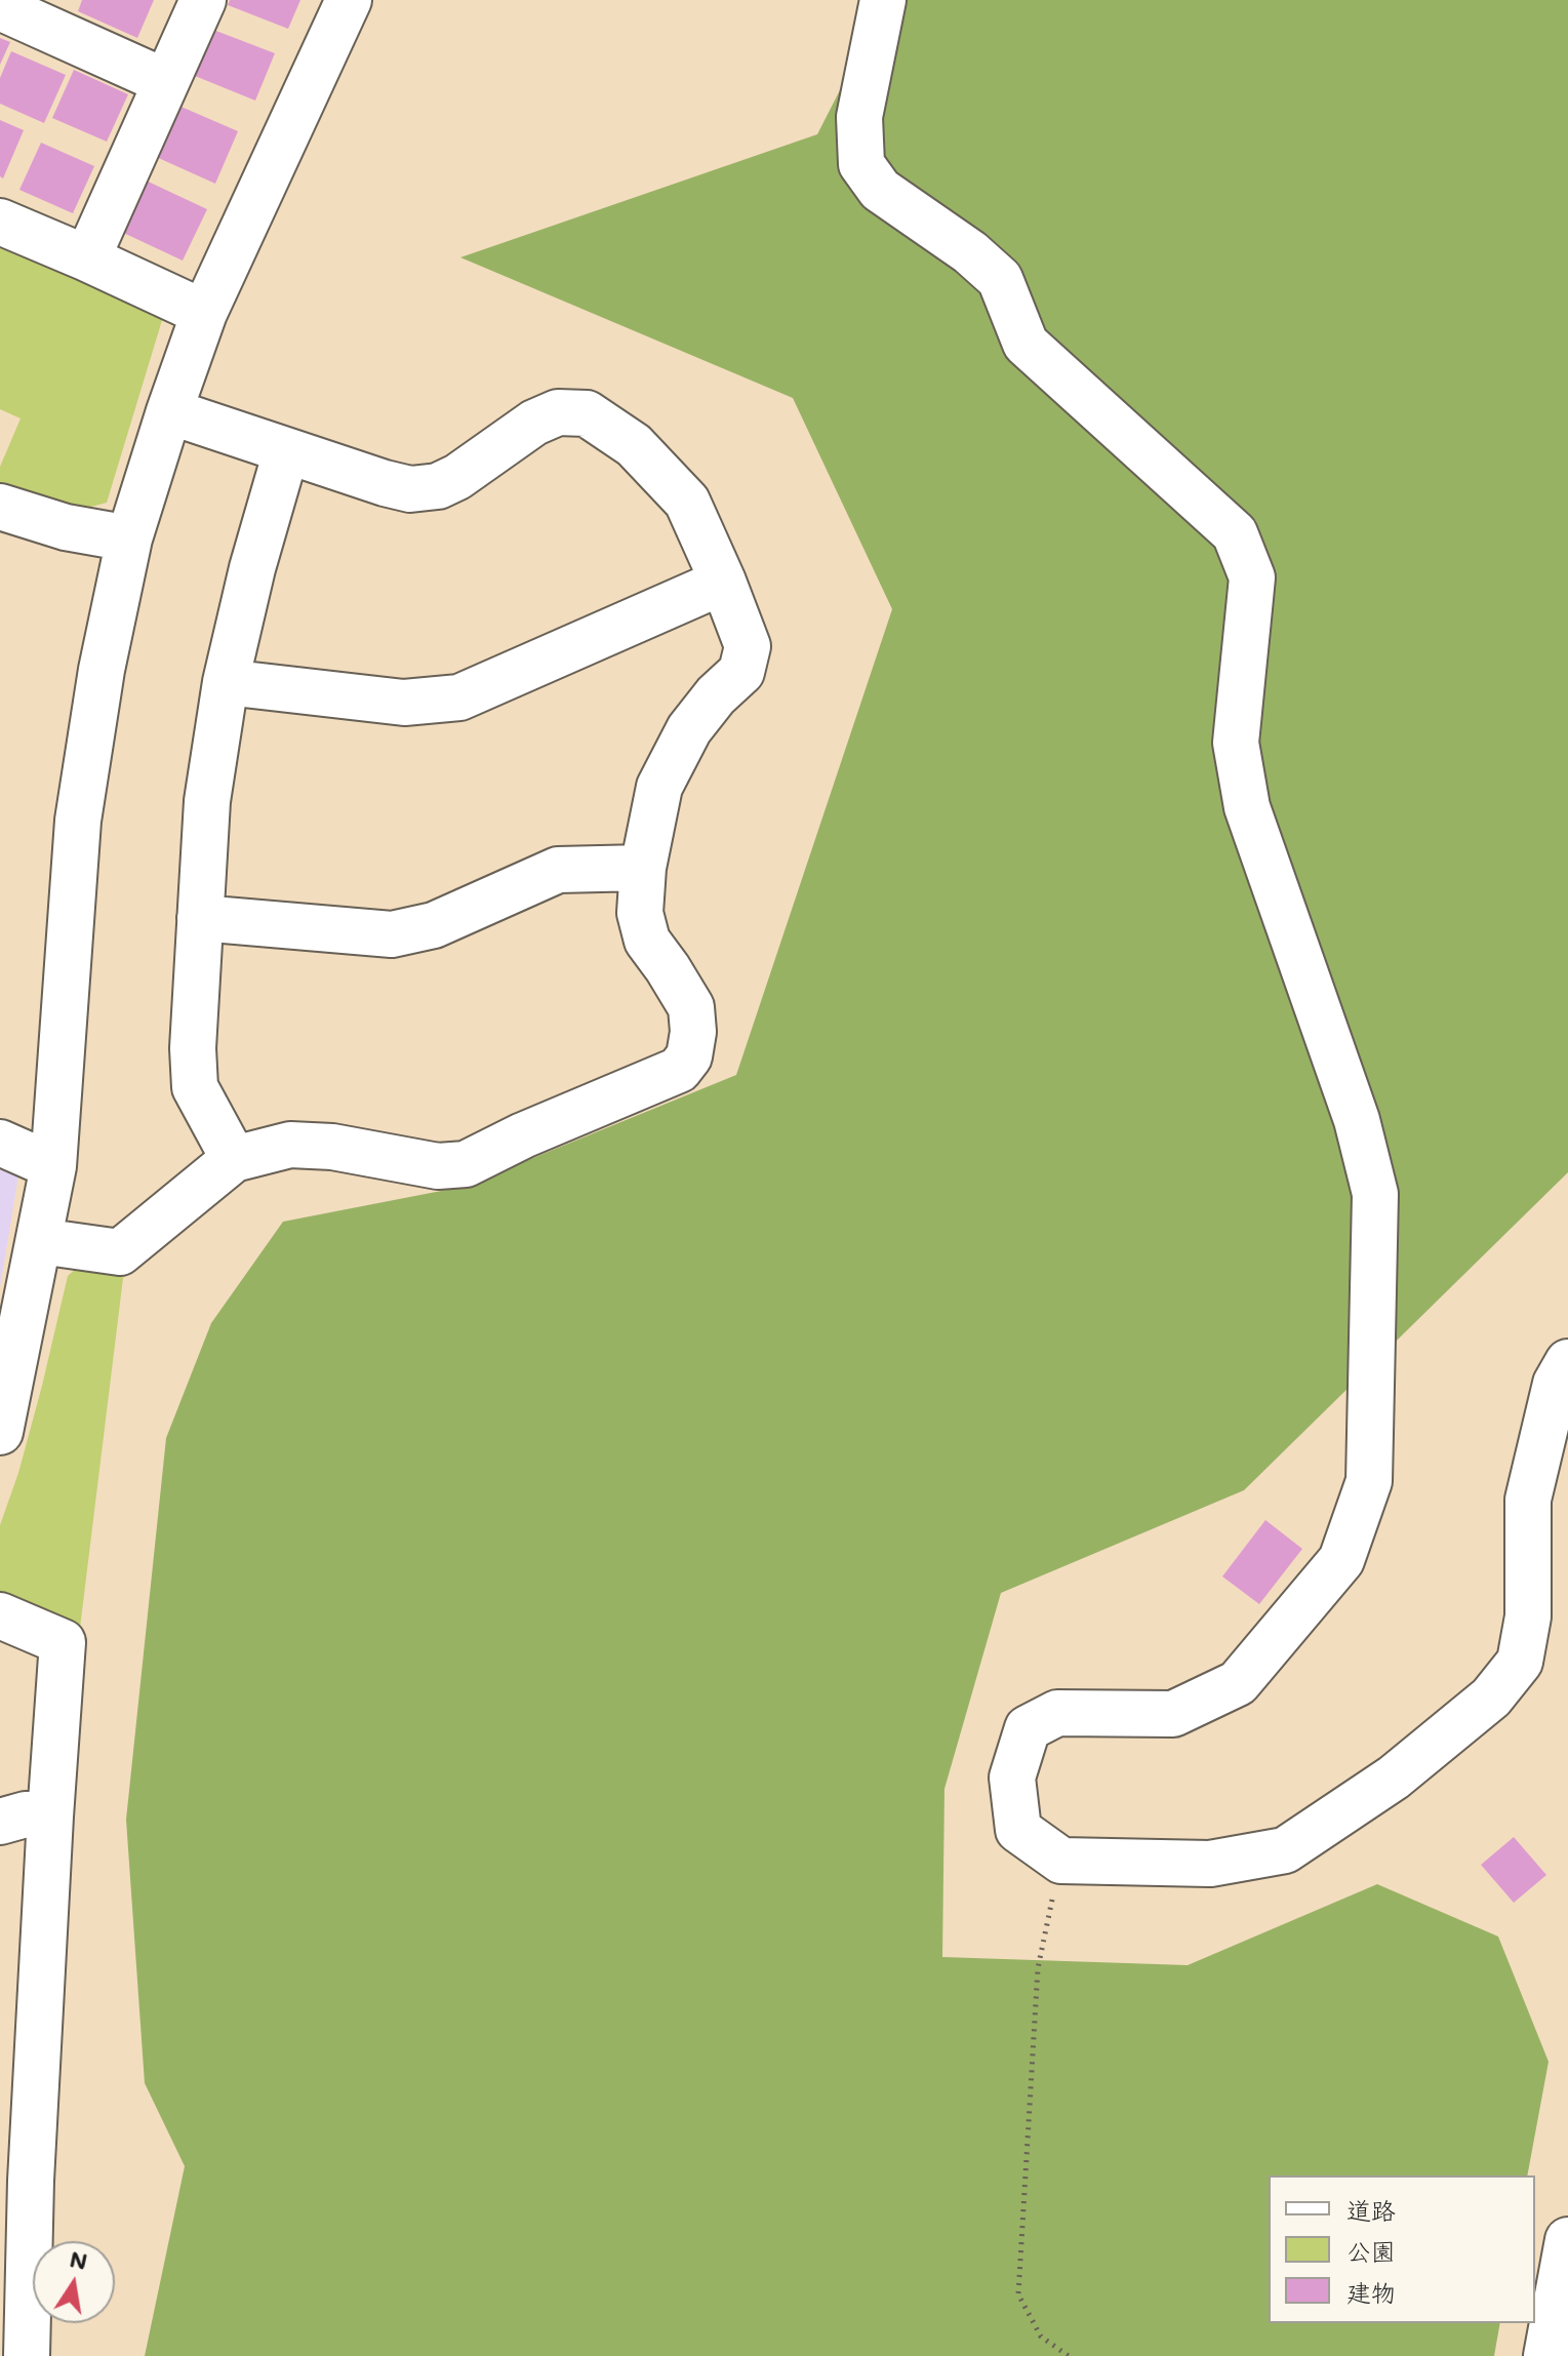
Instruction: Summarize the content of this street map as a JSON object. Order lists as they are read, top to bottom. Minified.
{"legend":["道路","公園","建物"],"north":"top"}
